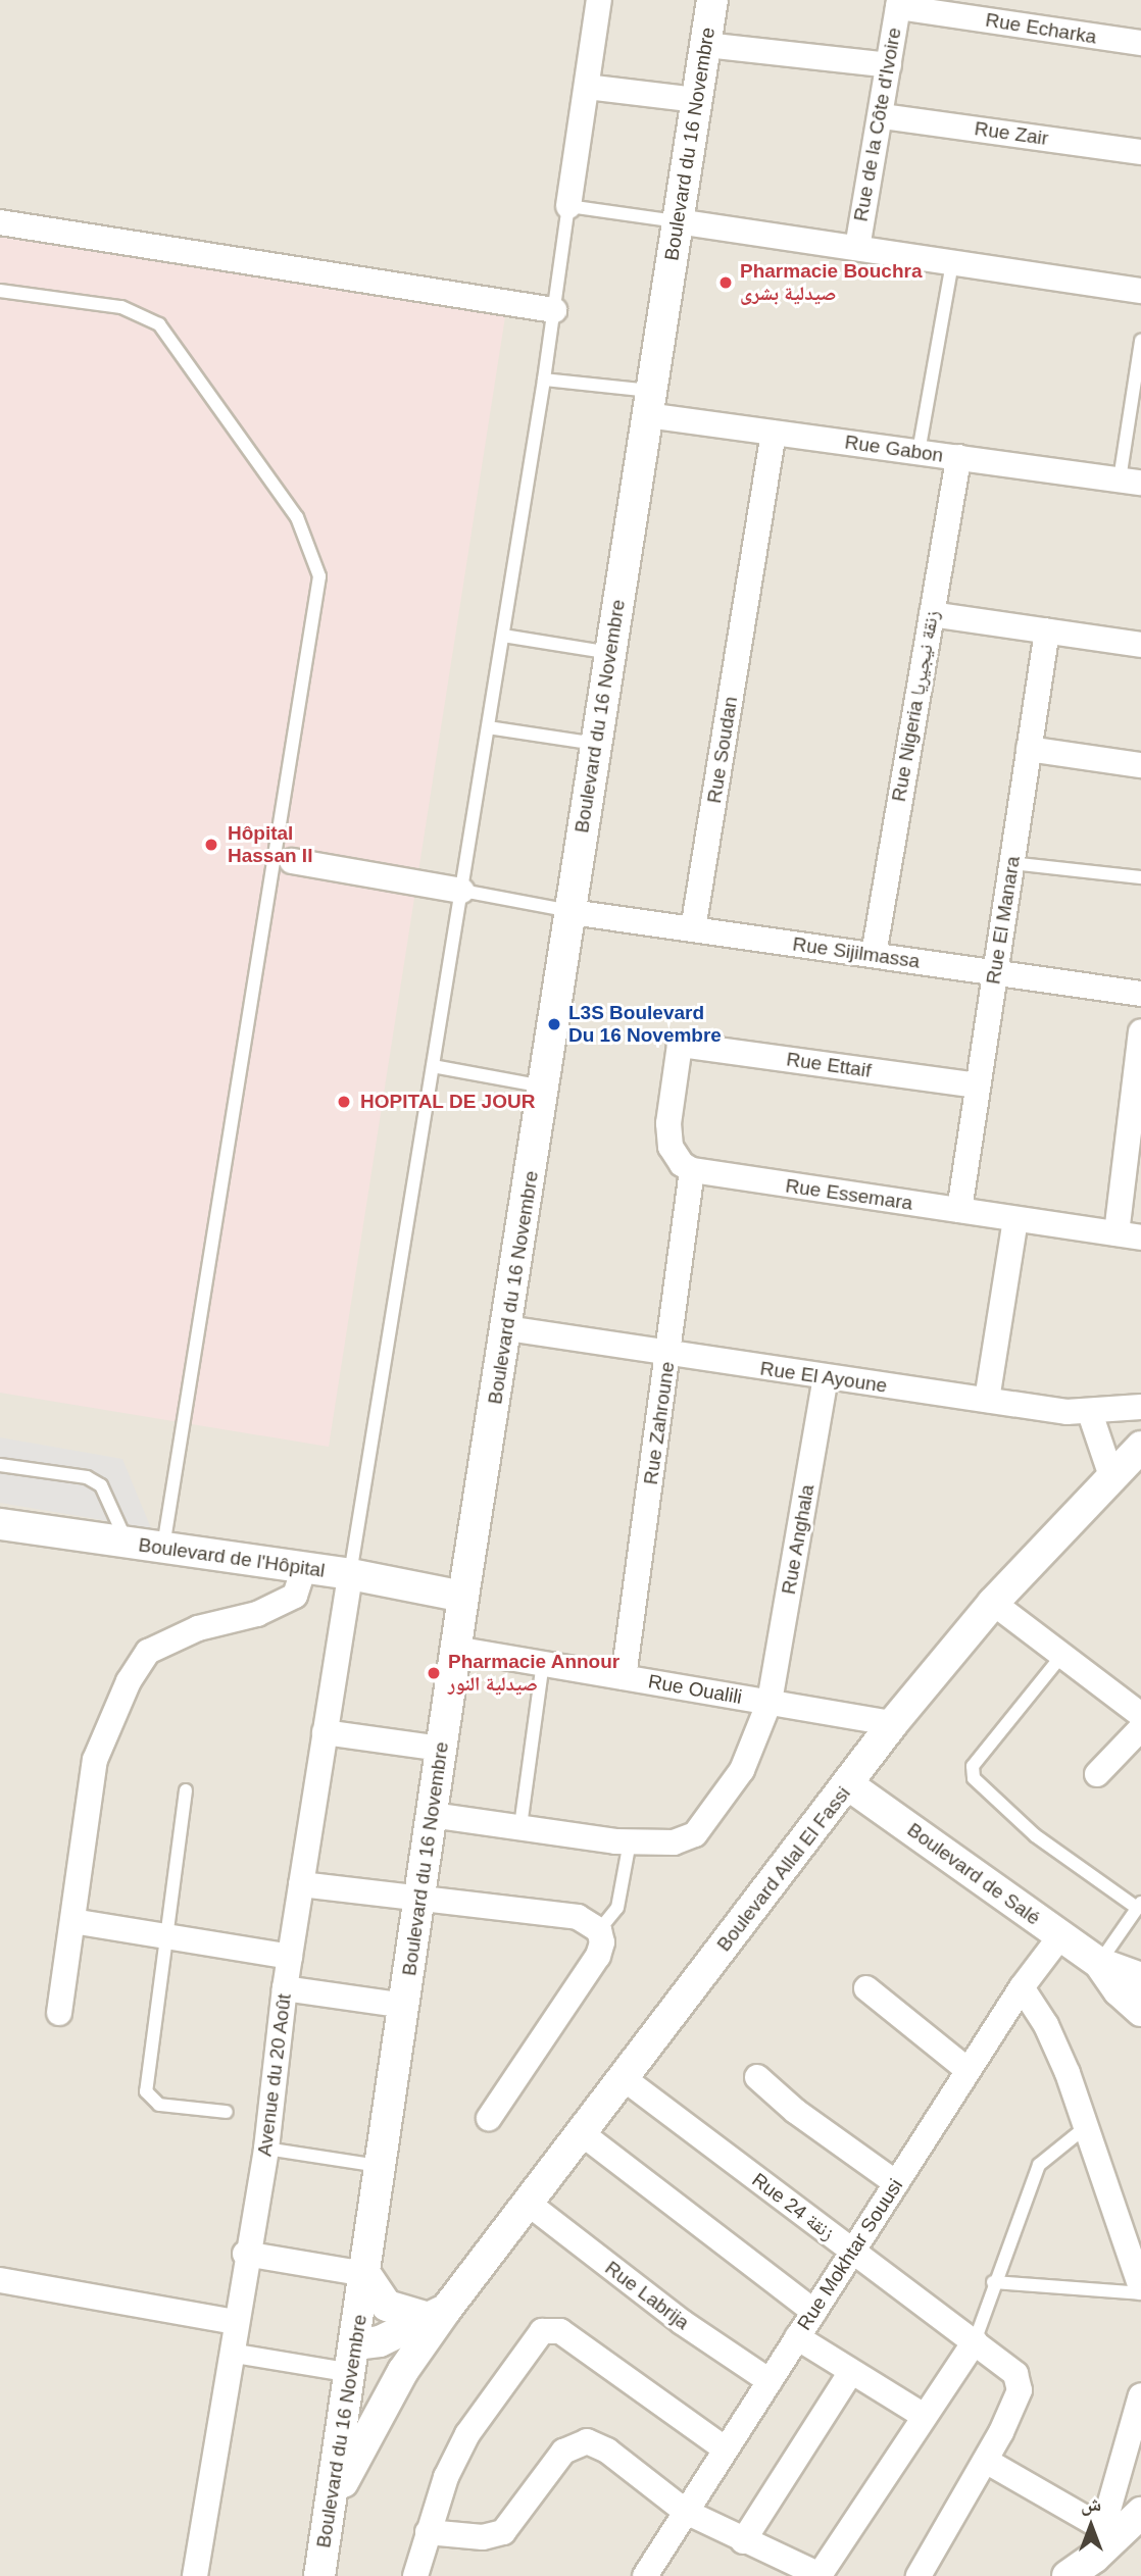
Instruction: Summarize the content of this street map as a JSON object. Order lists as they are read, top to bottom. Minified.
{"streets":{"street":["Rue Echarka","Rue de la Côte d'Ivoire","Rue Zair","Boulevard du 16 Novembre","Rue Gabon","Rue Nigeria زنقة نيجيريا","Rue Soudan","Rue El Manara","Rue Sijilmassa","Rue Ettaif","Rue Essemara","Rue El Ayoune","Rue Zahroune","Rue Anghala","Boulevard de l'Hôpital","Rue Oualili","Boulevard Allal El Fassi","Boulevard de Salé","Avenue du 20 Août","Rue 24 زنقة","Rue Mokhtar Souusi","Rue Labrija"]},"crossings":[["Rue Echarka","Rue de la Côte d'Ivoire"],["Rue de la Côte d'Ivoire","Rue Zair"],["Boulevard du 16 Novembre","Rue Gabon"],["Boulevard du 16 Novembre","Rue Sijilmassa"],["Boulevard du 16 Novembre","Rue El Ayoune"],["Boulevard du 16 Novembre","Rue Anghala"],["Boulevard du 16 Novembre","Boulevard de l'Hôpital"],["Boulevard du 16 Novembre","Rue Oualili"],["Boulevard du 16 Novembre","Boulevard Allal El Fassi"],["Rue Gabon","Rue Nigeria زنقة نيجيريا"],["Rue Gabon","Rue Soudan"],["Rue Nigeria زنقة نيجيريا","Rue Sijilmassa"],["Rue Soudan","Rue Sijilmassa"],["Rue El Manara","Rue Sijilmassa"],["Rue El Manara","Rue Ettaif"],["Rue El Manara","Rue Essemara"],["Rue Ettaif","Rue Essemara"],["Rue Ettaif","Rue Zahroune"],["Rue Essemara","Rue Zahroune"],["Rue El Ayoune","Rue Zahroune"],["Rue El Ayoune","Rue Anghala"],["Rue Zahroune","Rue Oualili"],["Rue Anghala","Rue Oualili"],["Boulevard de l'Hôpital","Avenue du 20 Août"],["Rue Oualili","Boulevard Allal El Fassi"],["Boulevard Allal El Fassi","Boulevard de Salé"],["Boulevard Allal El Fassi","Rue 24 زنقة"],["Boulevard Allal El Fassi","Rue Labrija"],["Boulevard de Salé","Rue Mokhtar Souusi"],["Rue 24 زنقة","Rue Mokhtar Souusi"],["Rue Mokhtar Souusi","Rue Labrija"]],"places":["Pharmacie Bouchra صيدلية بشرى","Hôpital Hassan II","L3S Boulevard Du 16 Novembre","HOPITAL DE JOUR","Pharmacie Annour صيدلية النور"],"north":"top"}
